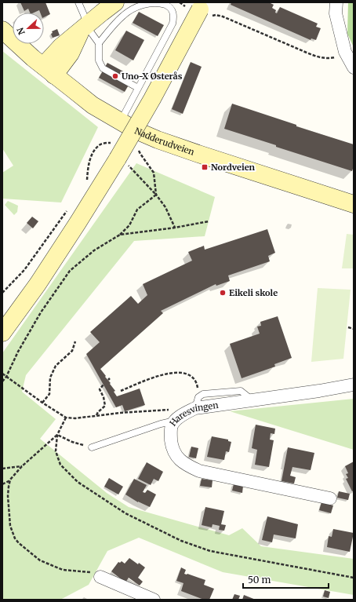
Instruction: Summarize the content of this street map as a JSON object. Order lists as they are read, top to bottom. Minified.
{"streets":{"main road":["Nadderudveien"],"street":["Haresvingen"]},"places":{"other":["Uno-X Østerås","Eikeli skole"],"transit":["Nordveien"]},"scale_bar":"50 m","north":"left"}
